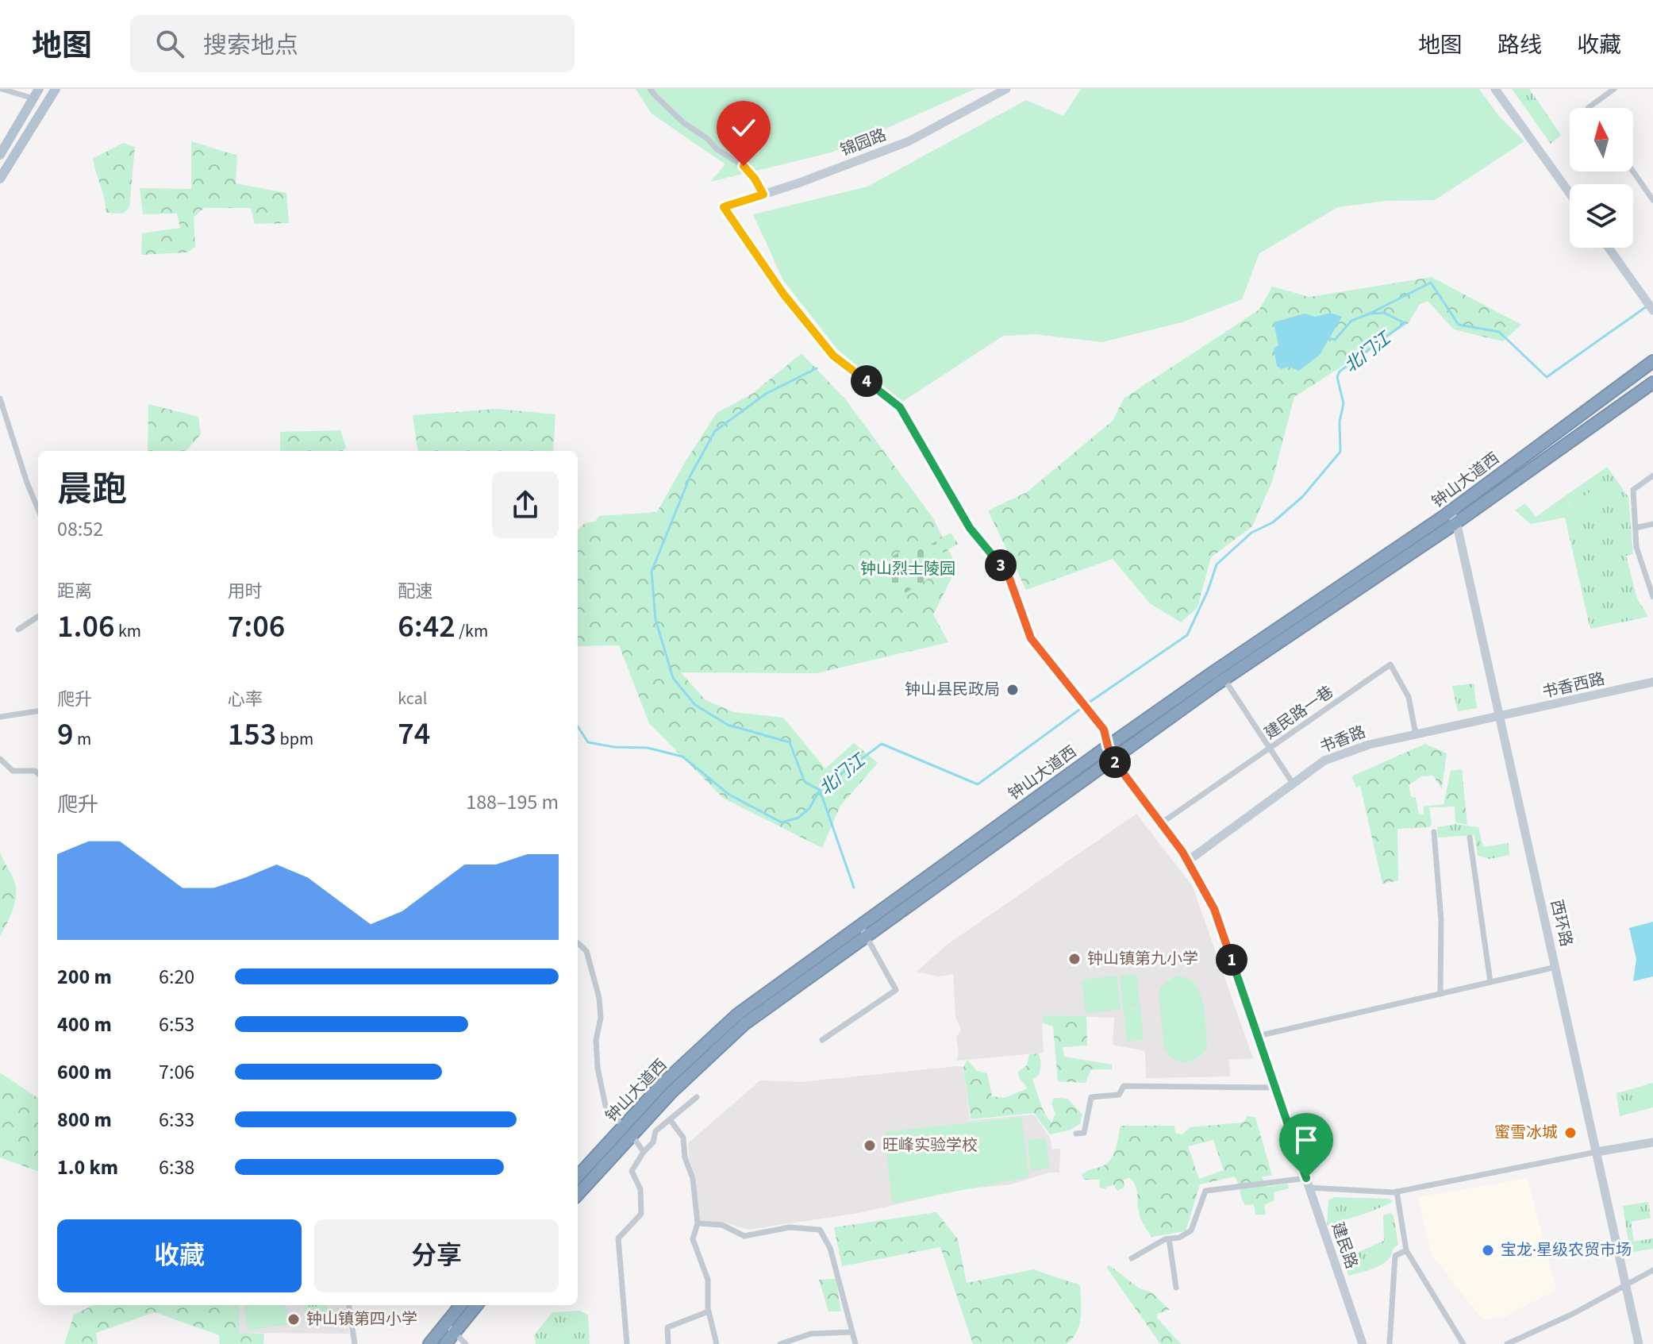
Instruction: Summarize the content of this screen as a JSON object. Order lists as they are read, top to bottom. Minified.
{"streets":{"highway":["钟山大道西"],"street":["锦园路","书香西路","建民路一巷","书香路","西环路","建民路"]},"crossings":[["钟山大道西","西环路"],["钟山大道西","建民路"],["书香西路","书香路"],["书香西路","西环路"],["建民路一巷","书香路"],["建民路一巷","建民路"],["书香路","西环路"],["书香路","建民路"]],"water":["北门江"],"parks":["钟山烈士陵园"],"places":["钟山县民政局","钟山镇第九小学","蜜雪冰城","旺峰实验学校","宝龙·星级农贸市场","钟山镇第四小学"],"north":"top","page":{"header":"地图","search":"搜索地点","nav":["地图","路线","收藏"],"pins":["4","3","2","1"],"heading":["晨跑","08:52"],"stats":[["距离","1.06 km"],["用时","7:06"],["配速","6:42 /km"],["爬升","9 m"],["心率","153 bpm"],["kcal","74"]],"chart":["爬升","188–195 m"],"list":[{"name":"200 m","note":"6:20"},{"name":"400 m","note":"6:53"},{"name":"600 m","note":"7:06"},{"name":"800 m","note":"6:33"},{"name":"1.0 km","note":"6:38"}],"buttons":["收藏","分享"]}}
